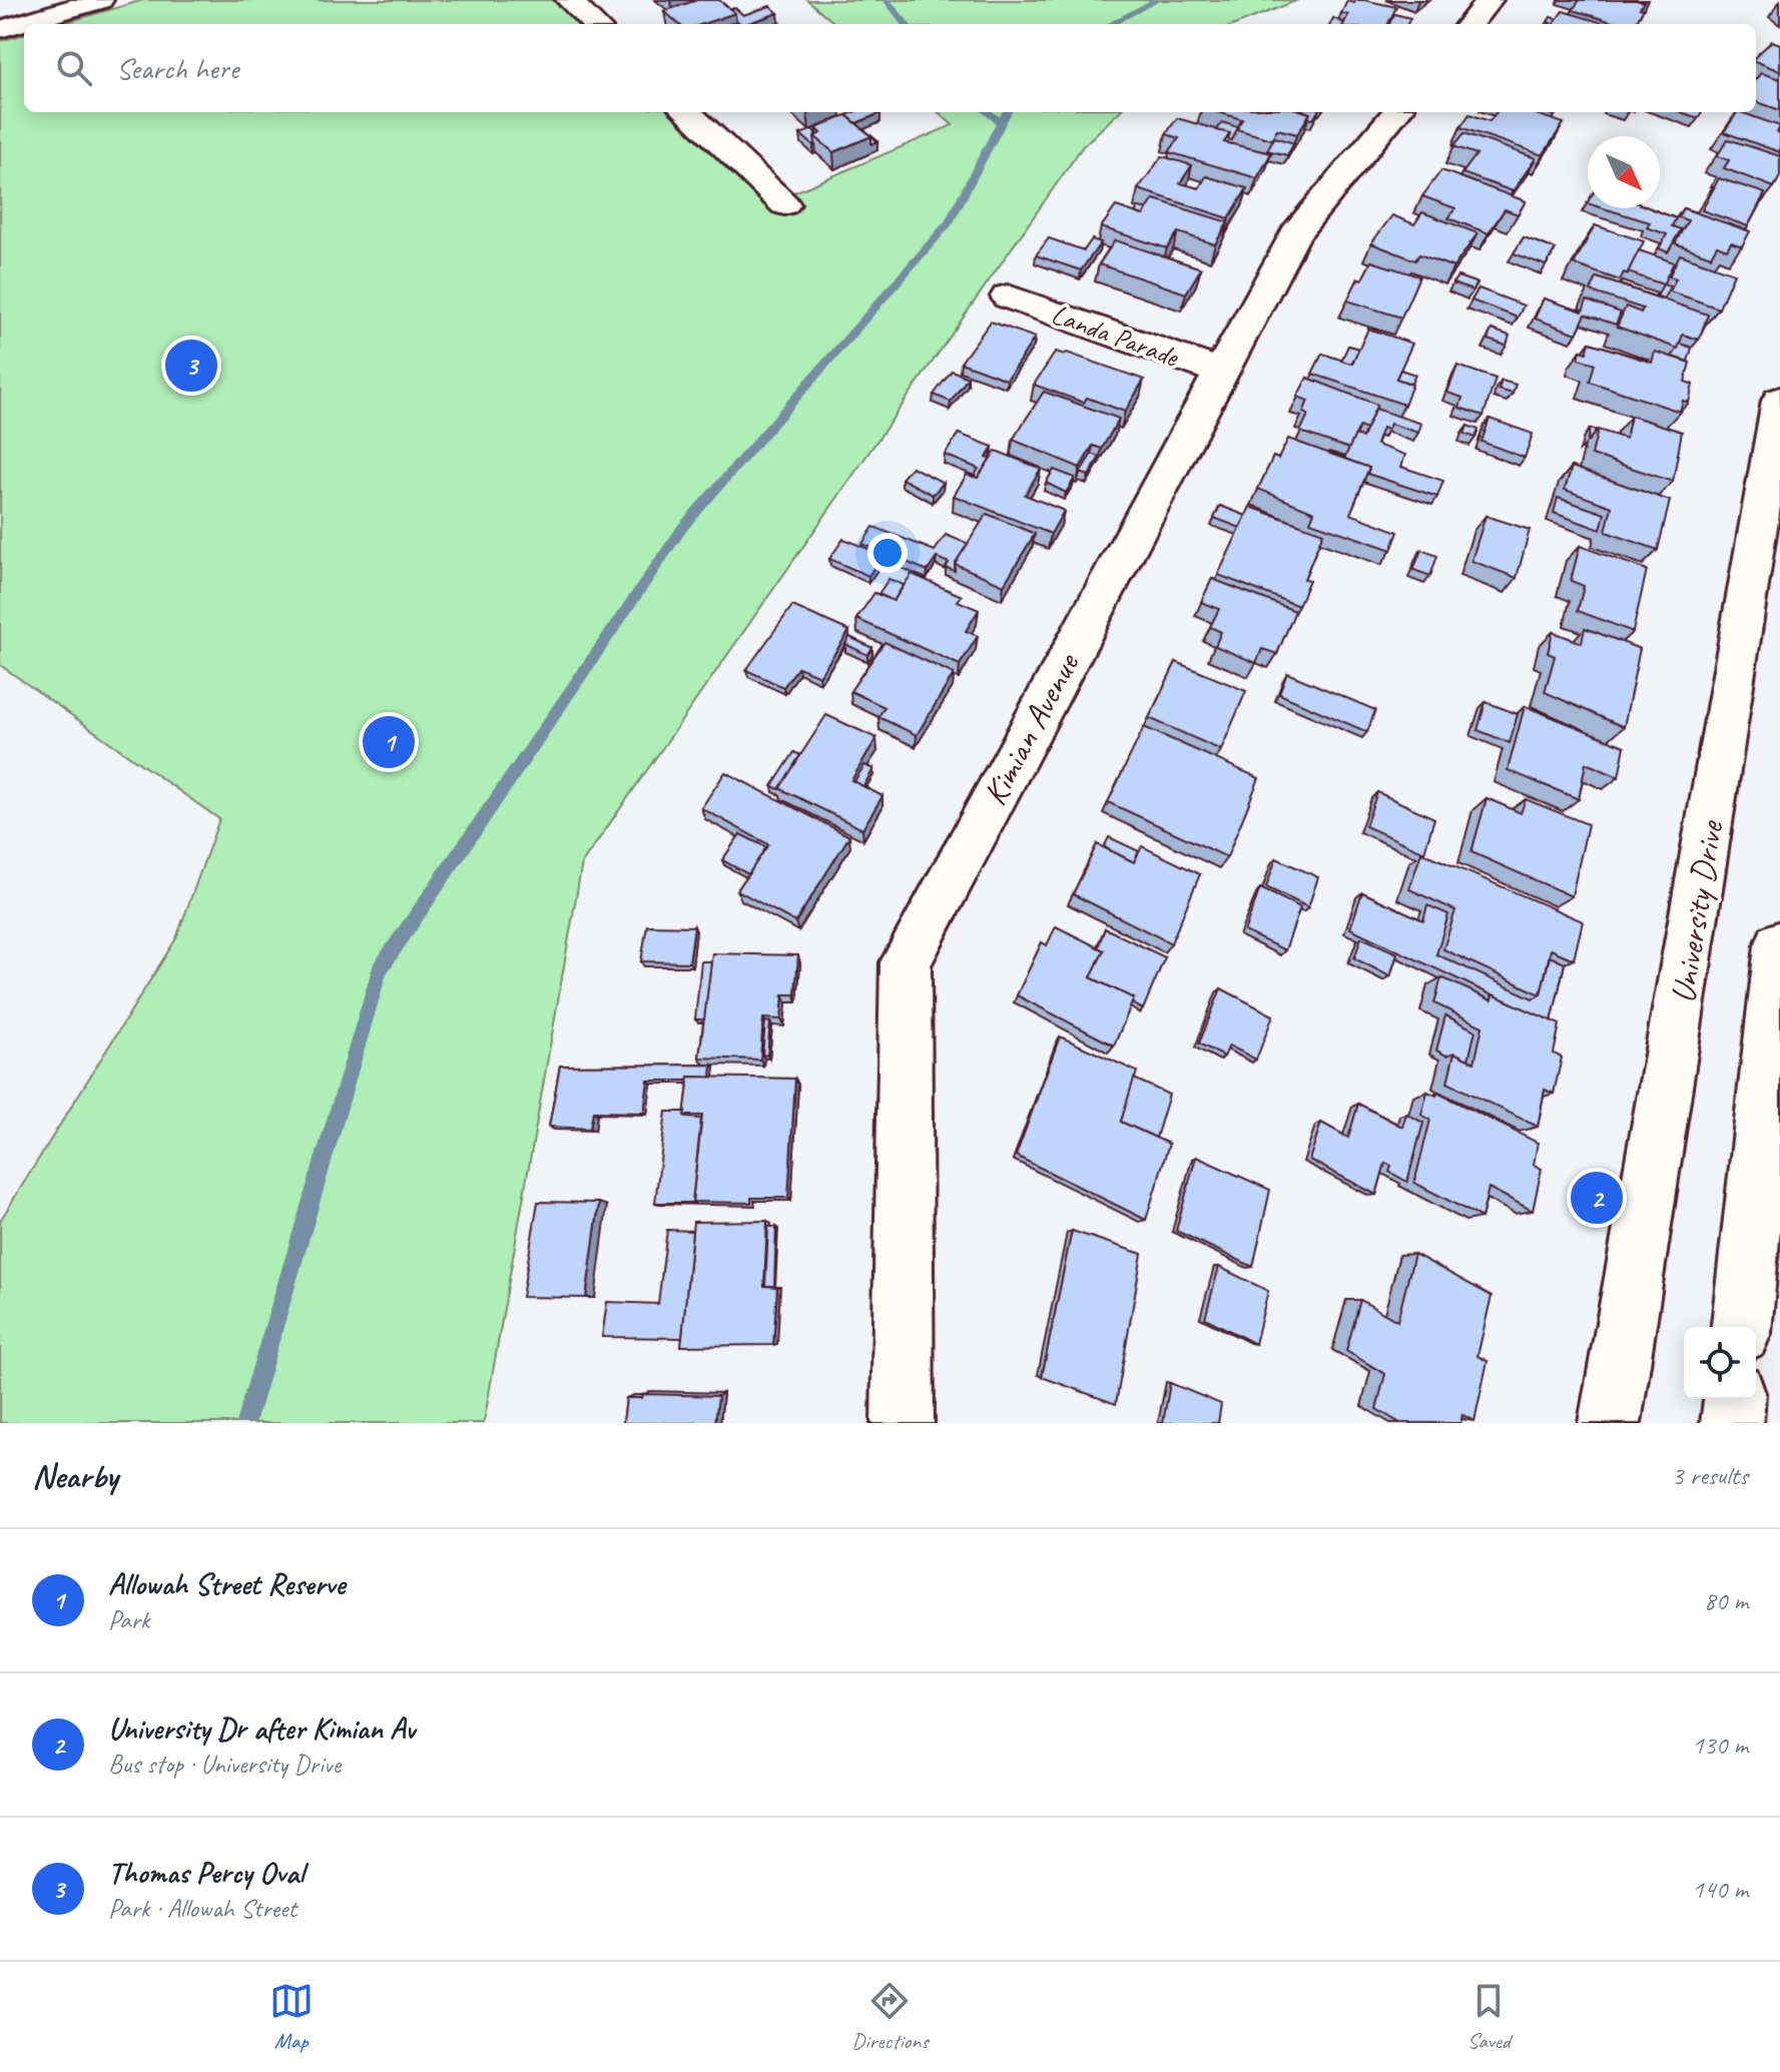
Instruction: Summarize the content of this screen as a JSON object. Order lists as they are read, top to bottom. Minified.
{"streets":{"street":["Landa Parade","Kimian Avenue","University Drive"]},"crossings":[["Landa Parade","Kimian Avenue"]],"north":"bottom right","page":{"search":"Search here","pins":["3","1","2"],"heading":["Nearby","3 results"],"list":[{"mark":"1","name":"Allowah Street Reserve","note":"Park","value":"80 m"},{"mark":"2","name":"University Dr after Kimian Av","note":"Bus stop · University Drive","value":"130 m"},{"mark":"3","name":"Thomas Percy Oval","note":"Park · Allowah Street","value":"140 m"}],"nav":["Map","Directions","Saved"]}}
